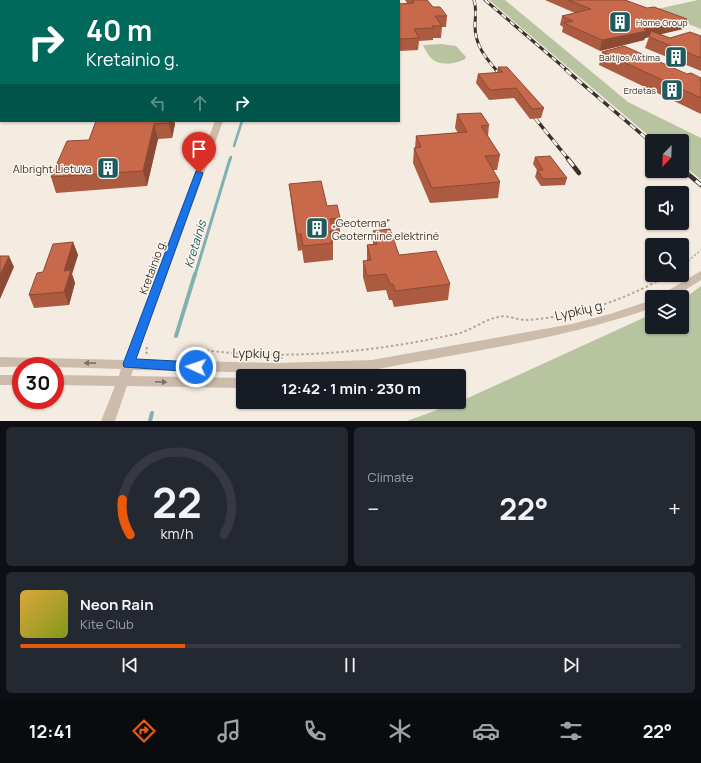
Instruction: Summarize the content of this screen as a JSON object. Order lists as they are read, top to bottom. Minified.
{"streets":{"street":["Kretainio g.","Lypkių g."]},"crossings":[["Kretainio g.","Lypkių g."]],"water":["Kretainis"],"places":{"building":["Home Group","Baltijos Aktima","Erdetas","Albright Lietuva","„Geoterma“ Geoterminė elektrinė"]},"north":"bottom left","page":{"turn":["40 m","Kretainio g."],"limit":"30","trip":"12:42 · 1 min · 230 m","tile":"Climate","heat":["−","22°","+"],"song":["Neon Rain","Kite Club"],"tabs":["12:41","22°"],"gauge":["22","km/h"]}}
